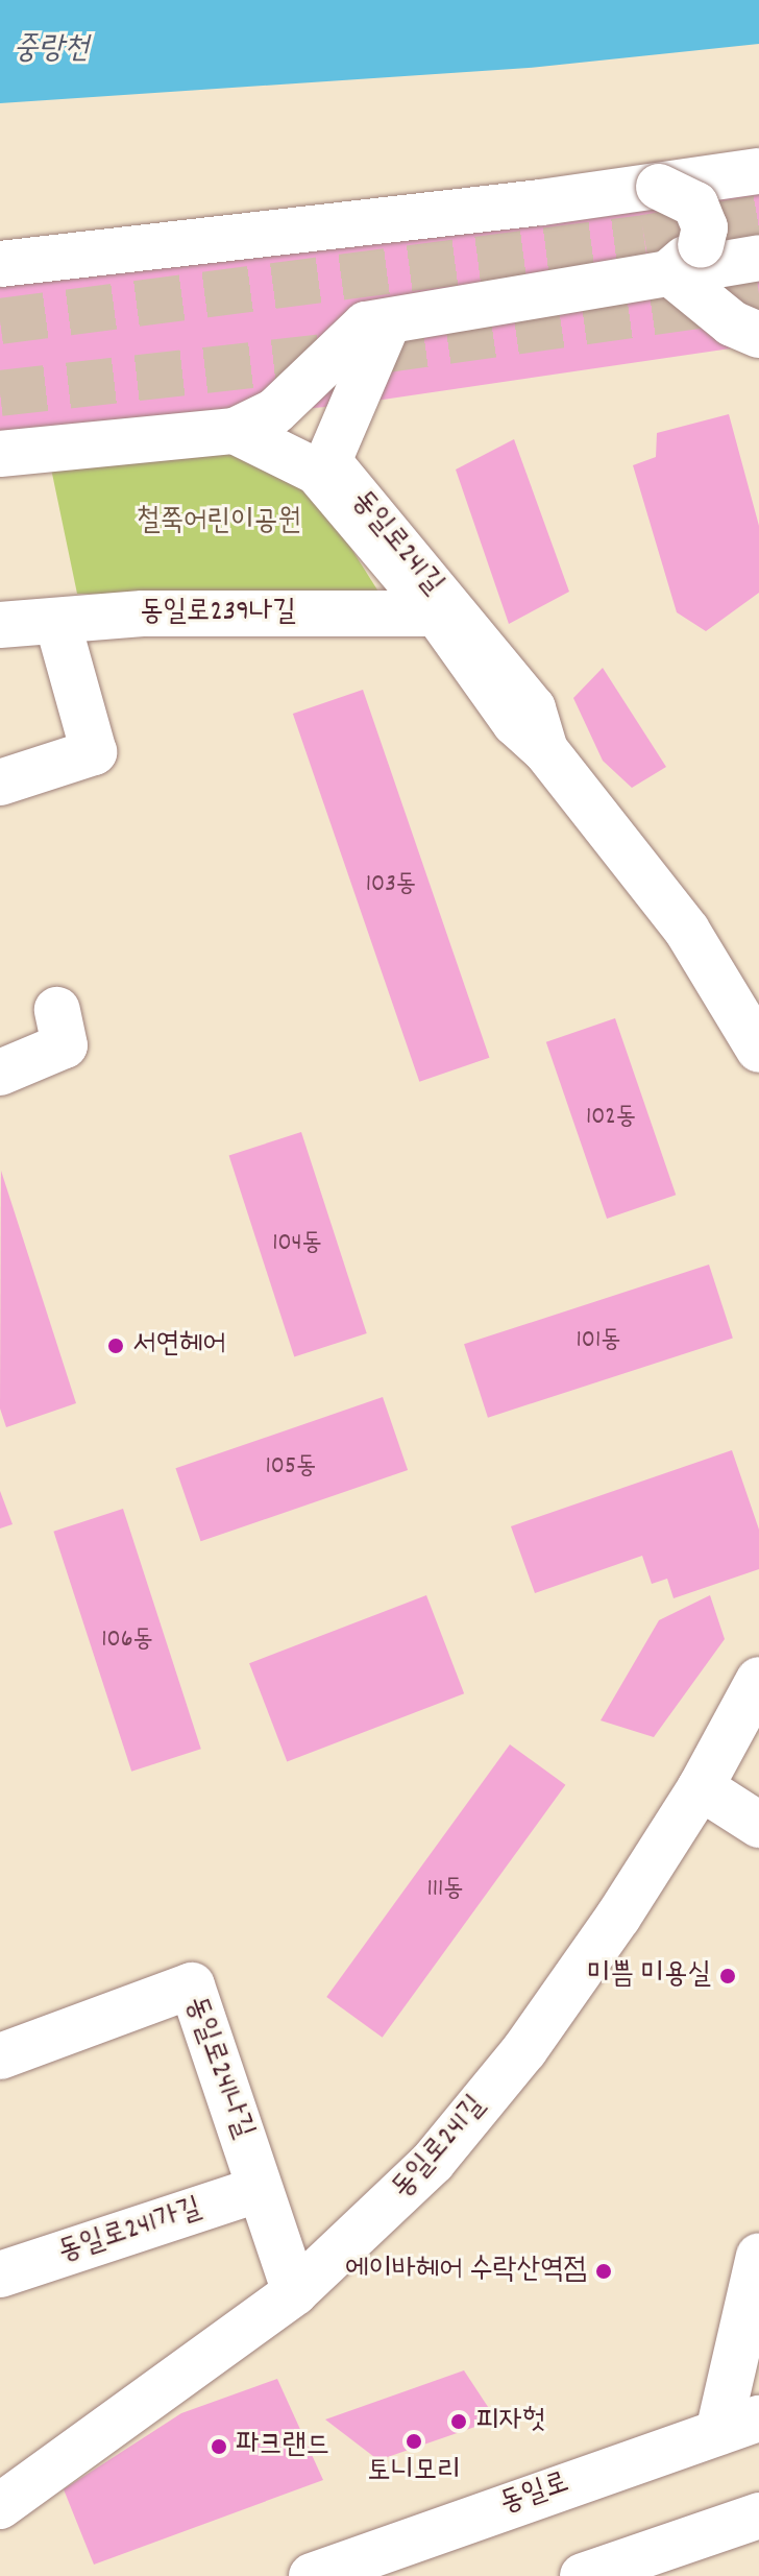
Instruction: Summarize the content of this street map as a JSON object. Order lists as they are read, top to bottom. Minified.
{"streets":{"main road":["동일로241길","동일로239나길","동일로241나길","동일로241가길","동일로"]},"crossings":[["동일로241길","동일로239나길"],["동일로241길","동일로241나길"],["동일로241나길","동일로241가길"]],"water":["중랑천"],"parks":["철쭉어린이공원"],"places":["서연헤어","미쁨 미용실","에이바헤어 수락산역점","피자헛","토니모리","파크랜드"],"house_numbers":["103동","102동","104동","101동","105동","106동","111동"]}
